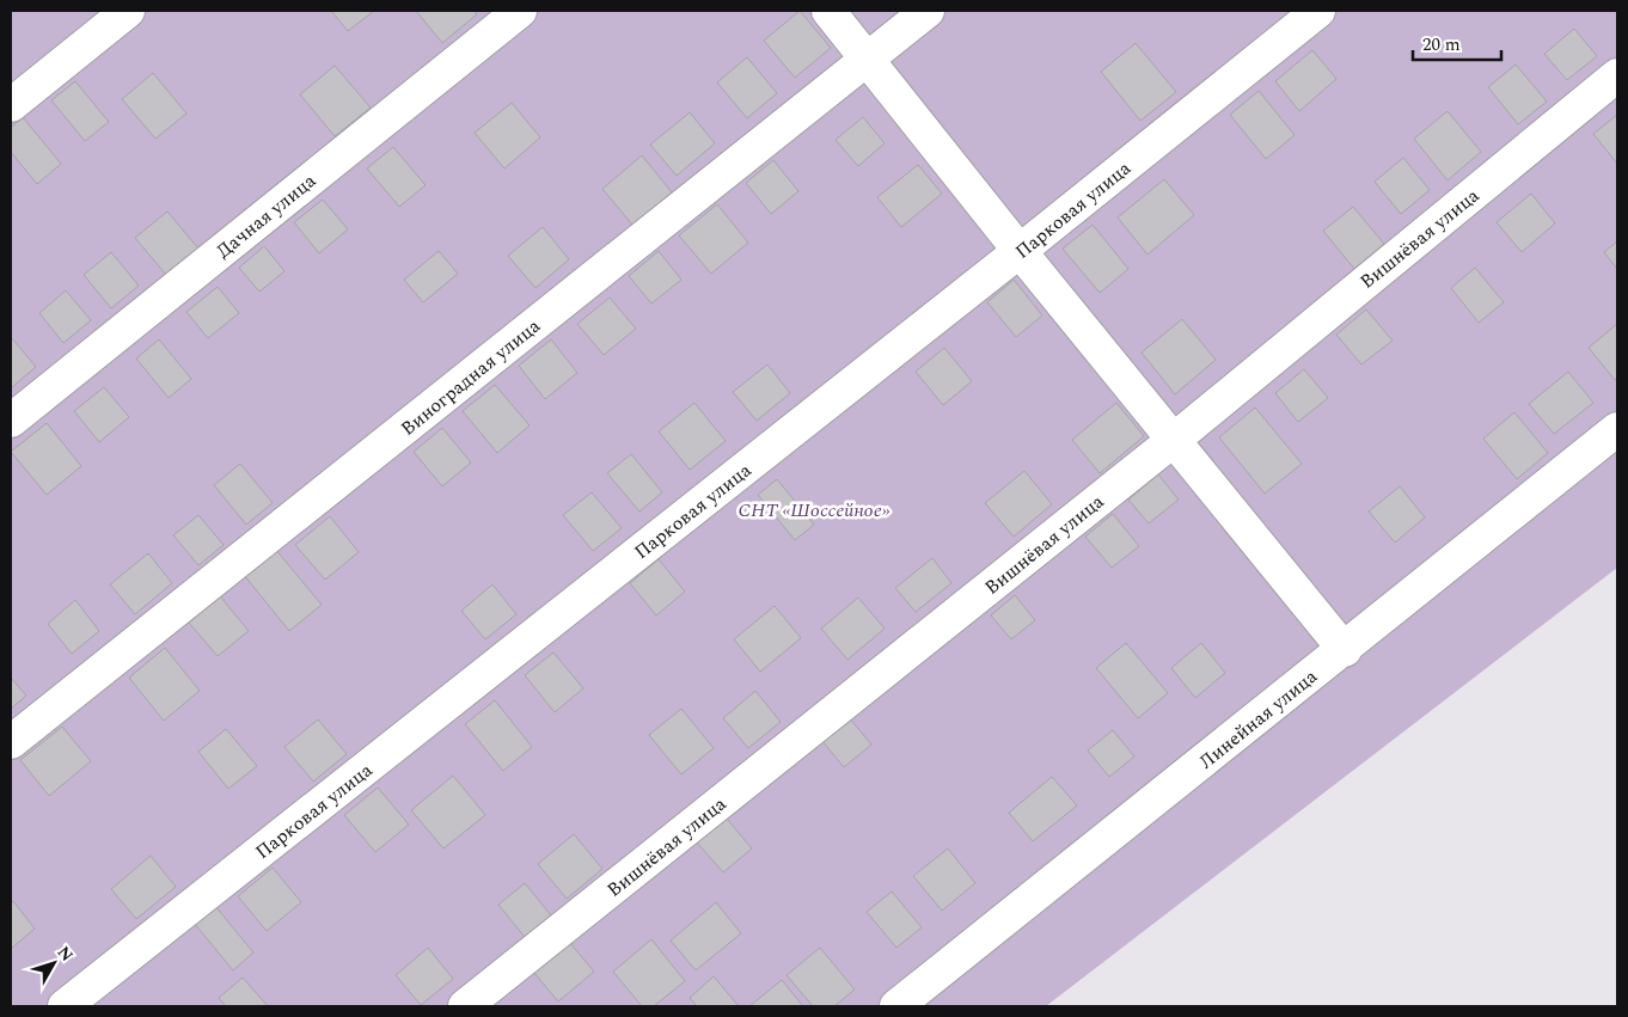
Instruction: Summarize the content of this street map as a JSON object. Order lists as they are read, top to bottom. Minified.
{"streets":{"street":["Парковая улица","Дачная улица","Вишнёвая улица","Виноградная улица","Линейная улица"]},"parks":["СНТ «Шоссейное»"],"scale_bar":"20 m","north":"top right"}
